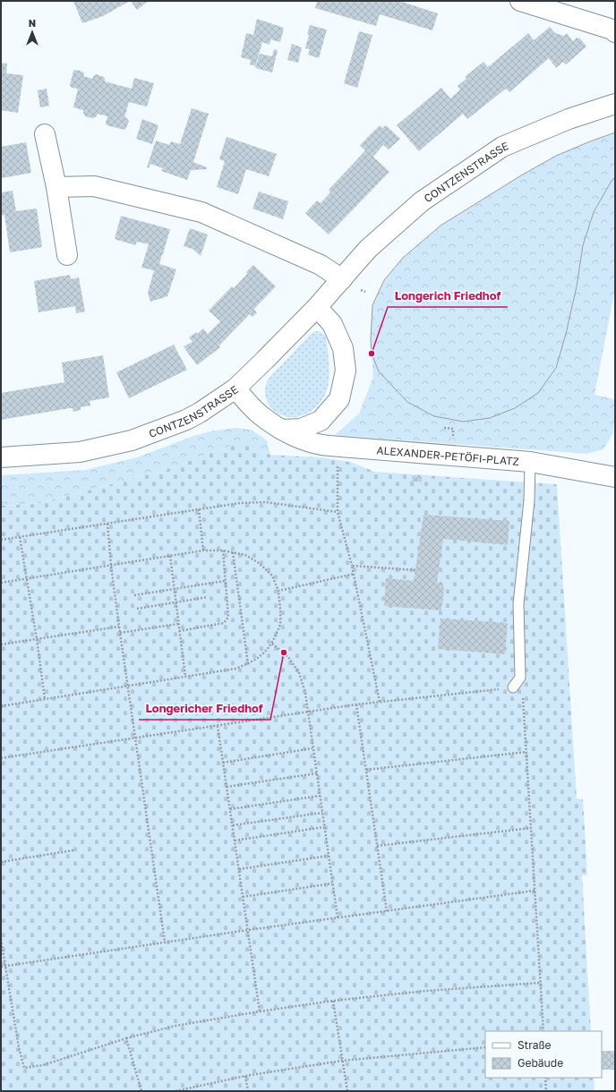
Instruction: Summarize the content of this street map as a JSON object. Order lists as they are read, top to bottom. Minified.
{"streets":{"street":["CONTZENSTRASSE","ALEXANDER-PETÖFI-PLATZ"]},"crossings":[["CONTZENSTRASSE","ALEXANDER-PETÖFI-PLATZ"]],"places":["Longerich Friedhof","Longericher Friedhof"],"legend":["Straße","Gebäude"],"north":"top"}
